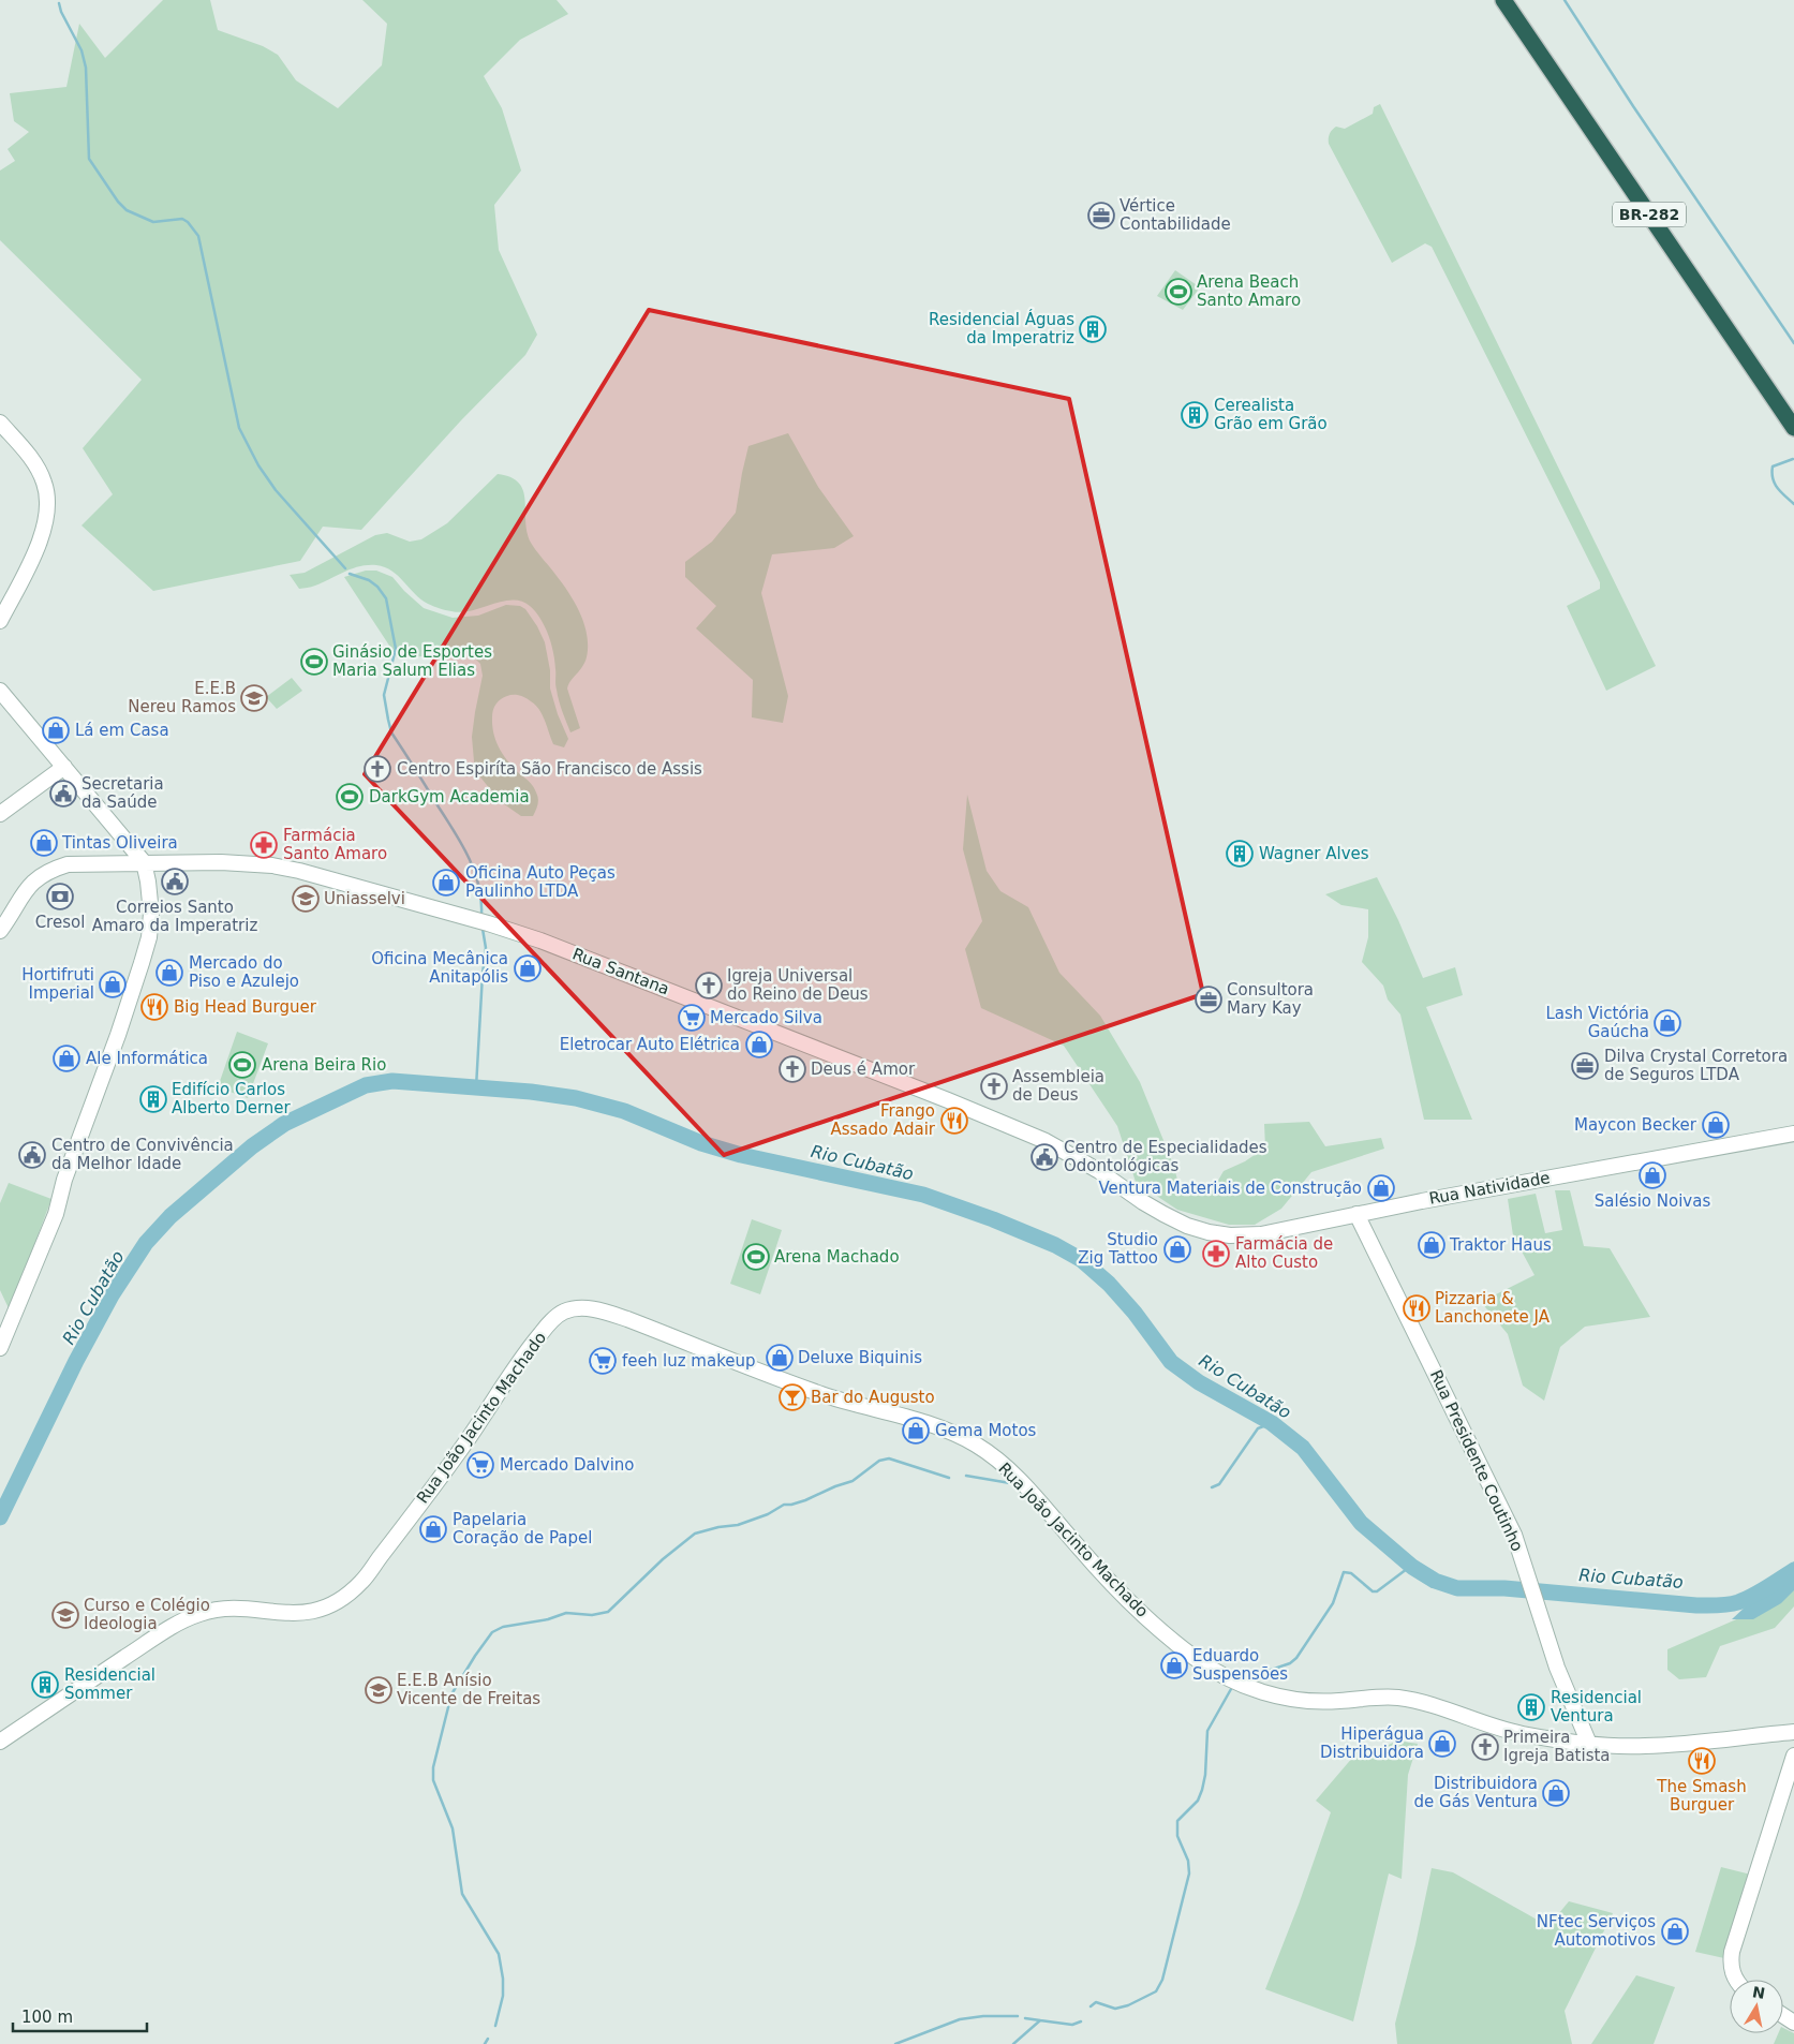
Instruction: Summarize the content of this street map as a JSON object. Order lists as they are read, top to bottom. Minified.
{"streets":{"highway":["BR-282"],"main road":["Rua Santana","Rua Natividade","Rua João Jacinto Machado","Rua Presidente Coutinho"]},"crossings":[["Rua Santana","Rua Natividade"],["Rua Natividade","Rua Presidente Coutinho"],["Rua João Jacinto Machado","Rua Presidente Coutinho"]],"water":["Rio Cubatão"],"places":{"office":["Vértice Contabilidade","Consultora Mary Kay","Dilva Crystal Corretora de Seguros LTDA"],"sports":["Arena Beach Santo Amaro","Ginásio de Esportes Maria Salum Elias","DarkGym Academia","Arena Beira Rio","Arena Machado"],"building":["Residencial Águas da Imperatriz","Cerealista Grão em Grão","Wagner Alves","Edifício Carlos Alberto Derner","Residencial Sommer","Residencial Ventura"],"school or university":["E.E.B Nereu Ramos","Uniasselvi","Curso e Colégio Ideologia","E.E.B Anísio Vicente de Freitas"],"shop":["Lá em Casa","Tintas Oliveira","Oficina Auto Peças Paulinho LTDA","Oficina Mecânica Anitapólis","Mercado do Piso e Azulejo","Hortifruti Imperial","Lash Victória Gaúcha","Eletrocar Auto Elétrica","Ale Informática","Maycon Becker","Salésio Noivas","Ventura Materiais de Construção","Traktor Haus","Studio Zig Tattoo","Deluxe Biquinis","Gema Motos","Papelaria Coração de Papel","Eduardo Suspensões","Hiperágua Distribuidora","Distribuidora de Gás Ventura","NFtec Serviços Automotivos"],"church":["Centro Espiríta São Francisco de Assis","Igreja Universal do Reino de Deus","Deus é Amor","Assembleia de Deus","Primeira Igreja Batista"],"public building":["Secretaria da Saúde","Correios Santo Amaro da Imperatriz","Centro de Convivência da Melhor Idade","Centro de Especialidades Odontológicas"],"pharmacy":["Farmácia Santo Amaro","Farmácia de Alto Custo"],"bank":["Cresol"],"restaurant":["Big Head Burguer","Frango Assado Adair","Pizzaria & Lanchonete JA","The Smash Burguer"],"supermarket":["Mercado Silva","feeh luz makeup","Mercado Dalvino"],"bar":["Bar do Augusto"]},"scale_bar":"100 m","north":"top"}
